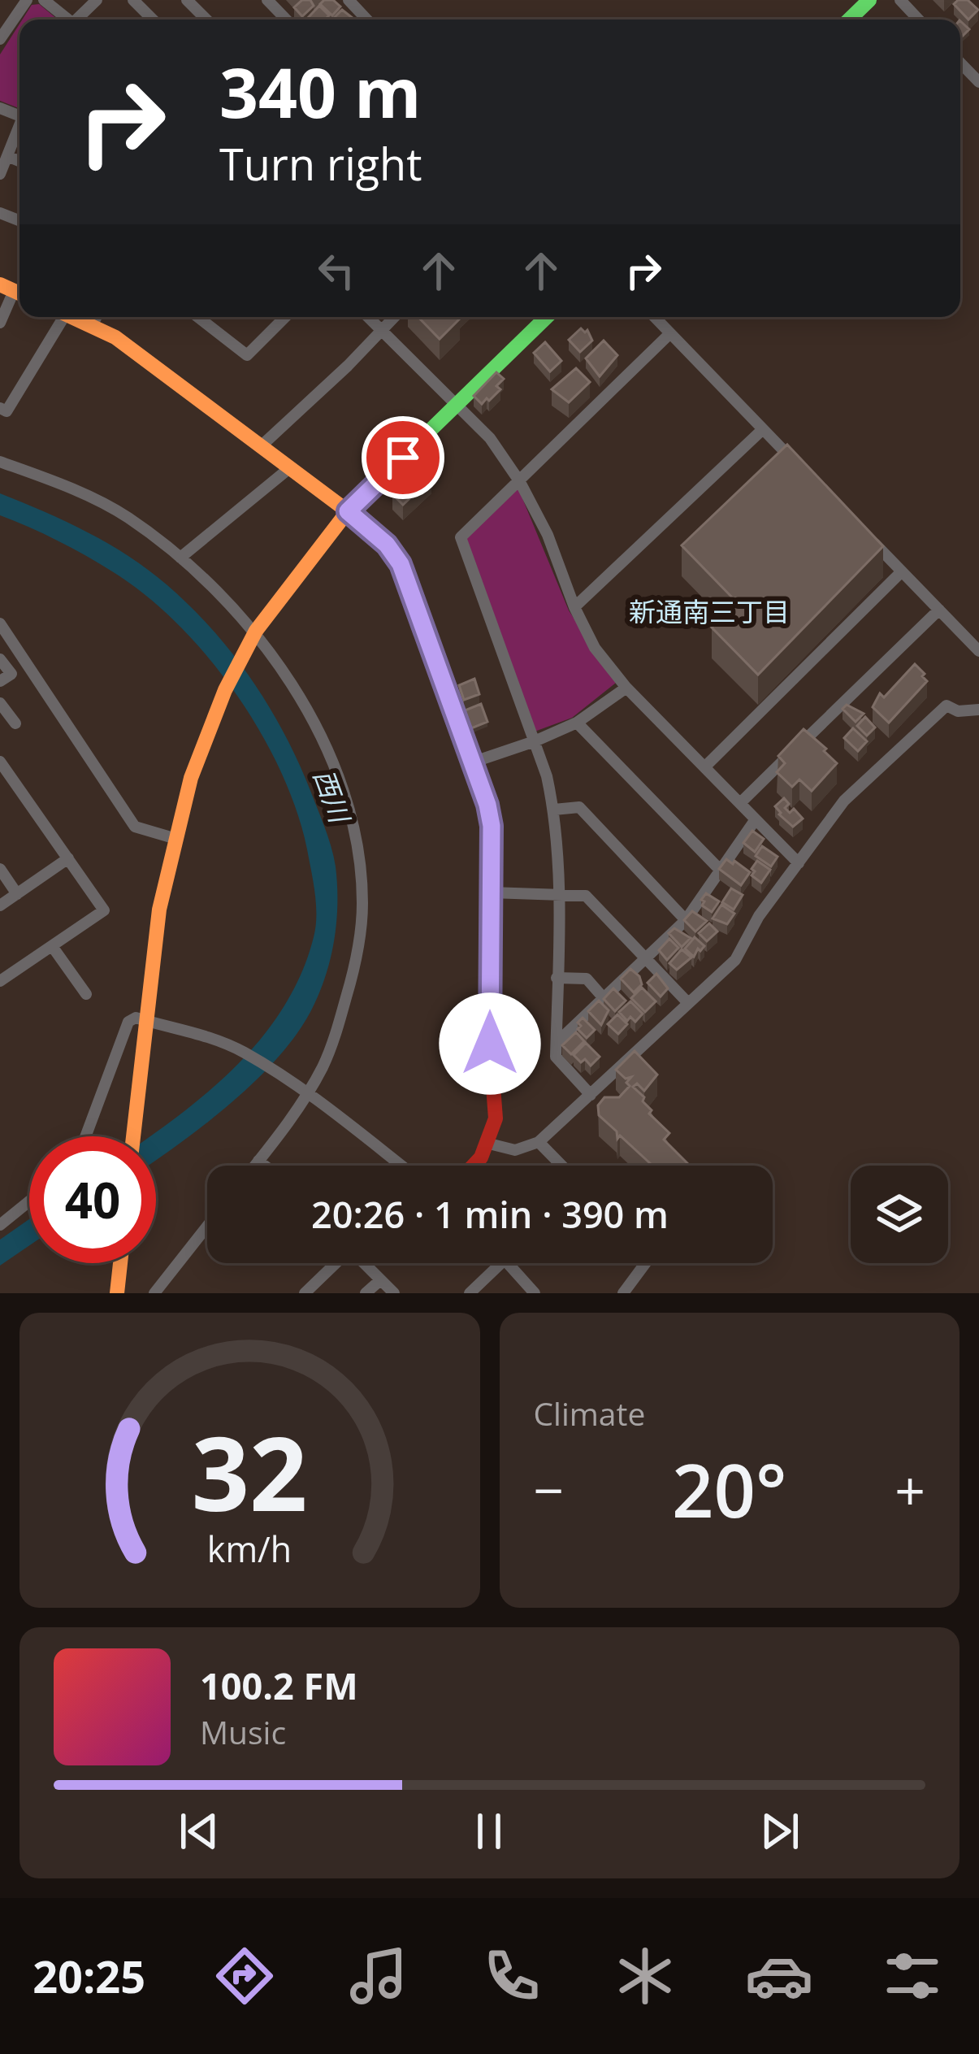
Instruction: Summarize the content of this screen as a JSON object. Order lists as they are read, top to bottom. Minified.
{"districts":["新通南三丁目"],"water":["西川"],"page":{"turn":["340 m","Turn right"],"limit":"40","trip":"20:26 · 1 min · 390 m","tile":"Climate","heat":["−","20°","+"],"song":["100.2 FM","Music"],"tabs":"20:25","gauge":["32","km/h"]}}
